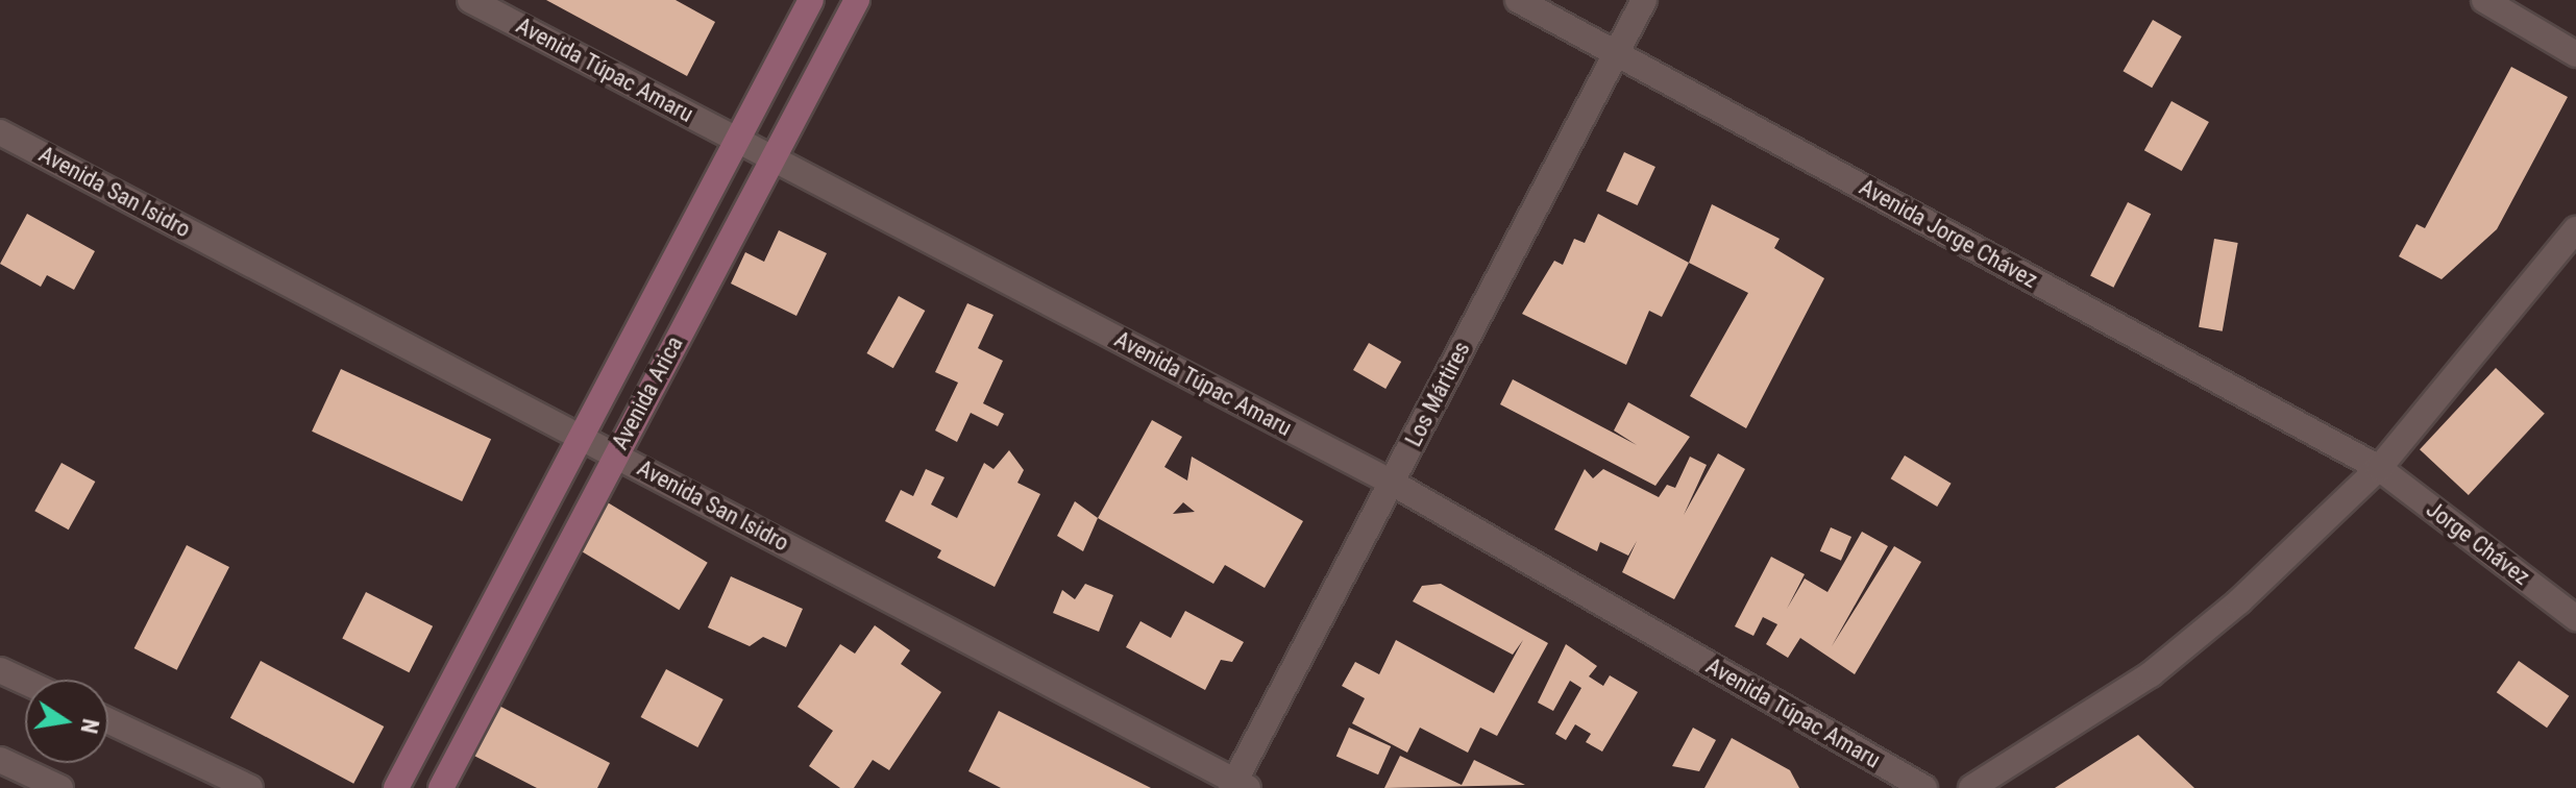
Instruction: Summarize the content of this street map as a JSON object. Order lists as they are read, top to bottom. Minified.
{"streets":{"street":["Avenida Túpac Amaru","Avenida San Isidro","Avenida Jorge Chávez","Avenida Arica","Los Mártires","Jorge Chávez"]},"crossings":[["Avenida Túpac Amaru","Avenida Arica"],["Avenida Túpac Amaru","Los Mártires"],["Avenida San Isidro","Avenida Arica"],["Avenida San Isidro","Los Mártires"],["Avenida Jorge Chávez","Los Mártires"],["Avenida Jorge Chávez","Jorge Chávez"]],"north":"right"}
